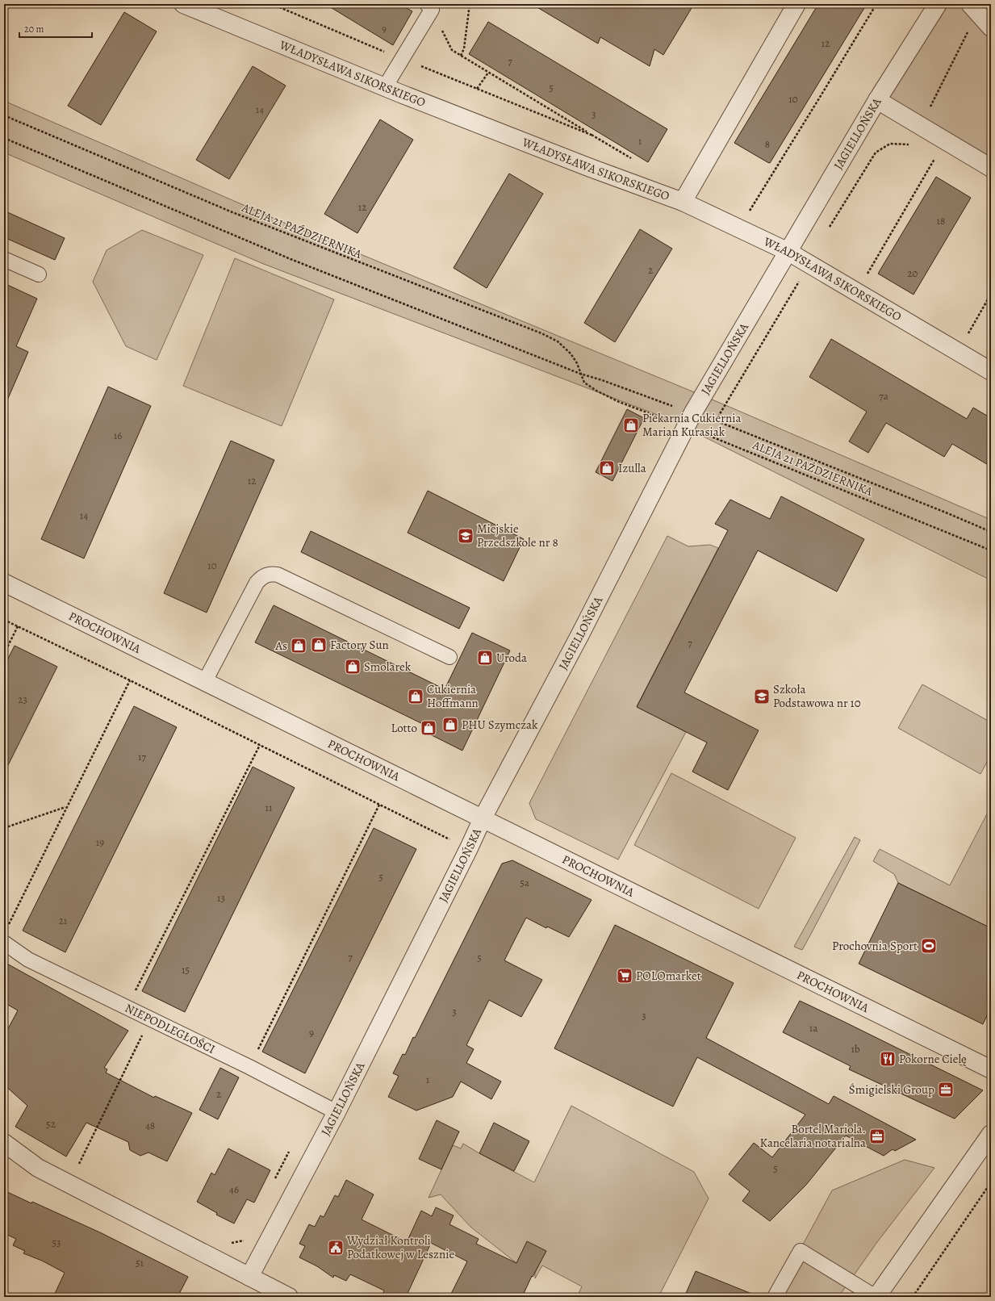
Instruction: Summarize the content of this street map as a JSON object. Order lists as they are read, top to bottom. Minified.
{"streets":{"street":["WŁADYSŁAWA SIKORSKIEGO","JAGIELLOŃSKA","PROCHOWNIA"],"lane":["NIEPODLEGŁOŚCI"],"path":["ALEJA 21 PAŹDZIERNIKA"]},"crossings":[["WŁADYSŁAWA SIKORSKIEGO","JAGIELLOŃSKA"],["JAGIELLOŃSKA","ALEJA 21 PAŹDZIERNIKA"],["JAGIELLOŃSKA","PROCHOWNIA"],["JAGIELLOŃSKA","NIEPODLEGŁOŚCI"]],"places":{"shop":["Piekarnia Cukiernia Marian Kurasiak","Izulla","Factory Sun","As","Uroda","Smolarek","Cukiernia Hoffmann","PHU Szymczak","Lotto"],"school or university":["Miejskie Przedszkole nr 8","Szkoła Podstawowa nr 10"],"sports":["Prochovnia Sport"],"supermarket":["POLOmarket"],"restaurant":["Pokorne Cielę"],"office":["Śmigielski Group","Bortel Mariola. Kancelaria notarialna"],"public building":["Wydział Kontroli Podatkowej w Lesznie"]},"house_numbers":["9","12","7","5","10","14","3","1","8","12","18","2","20","7a","16","12","14","10","7","23","17","11","19","5","5a","13","21","7","5","15","3","3","1a","9","1b","1","2","52","48","5","46","53","51"],"scale_bar":"20 m"}
